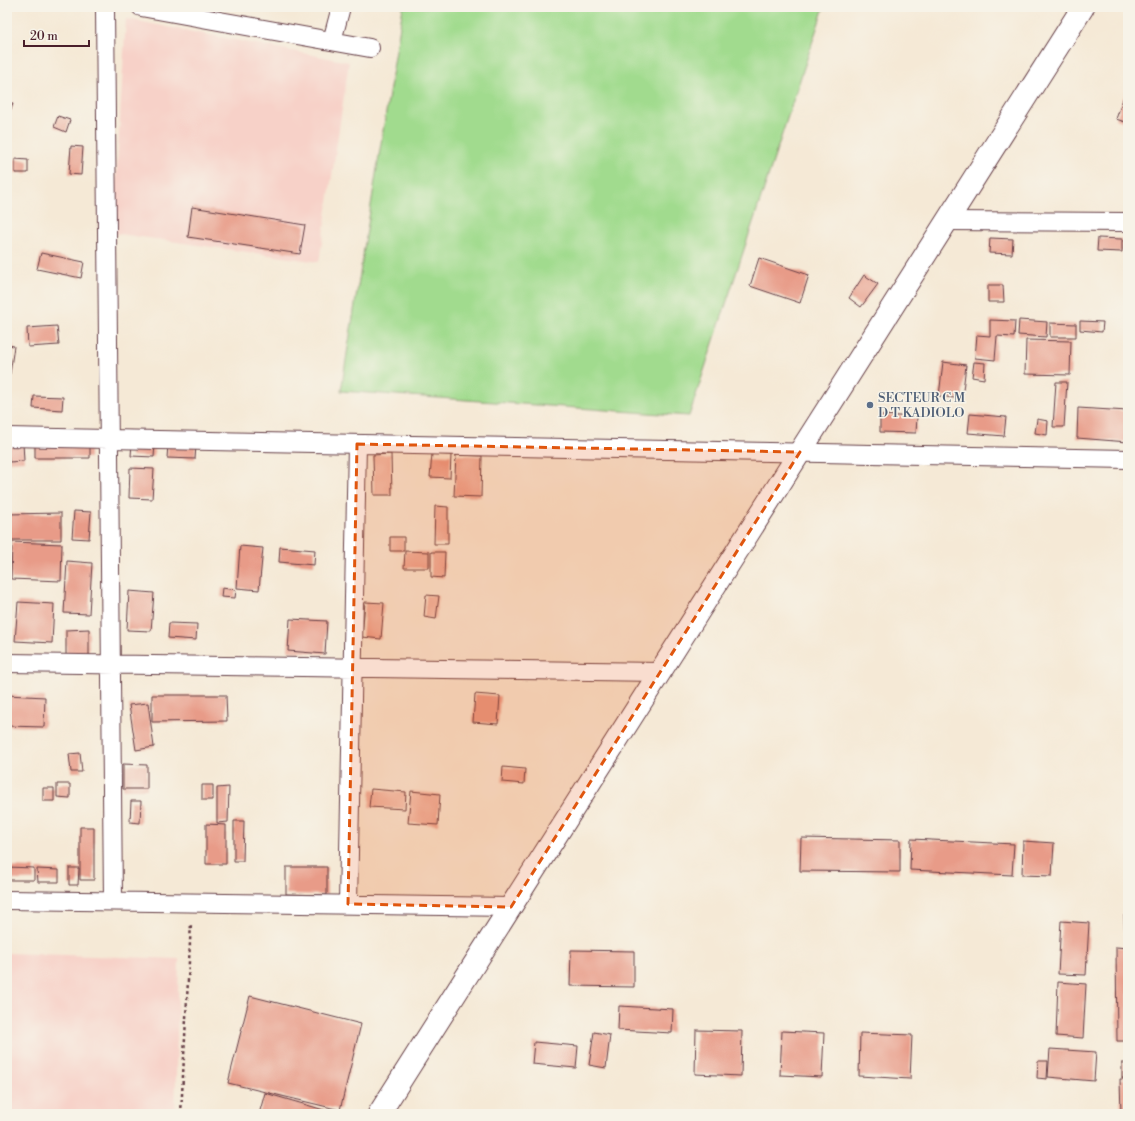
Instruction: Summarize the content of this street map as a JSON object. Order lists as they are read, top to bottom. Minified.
{"places":["SECTEUR C M D T KADIOLO"],"scale_bar":"20 m"}
